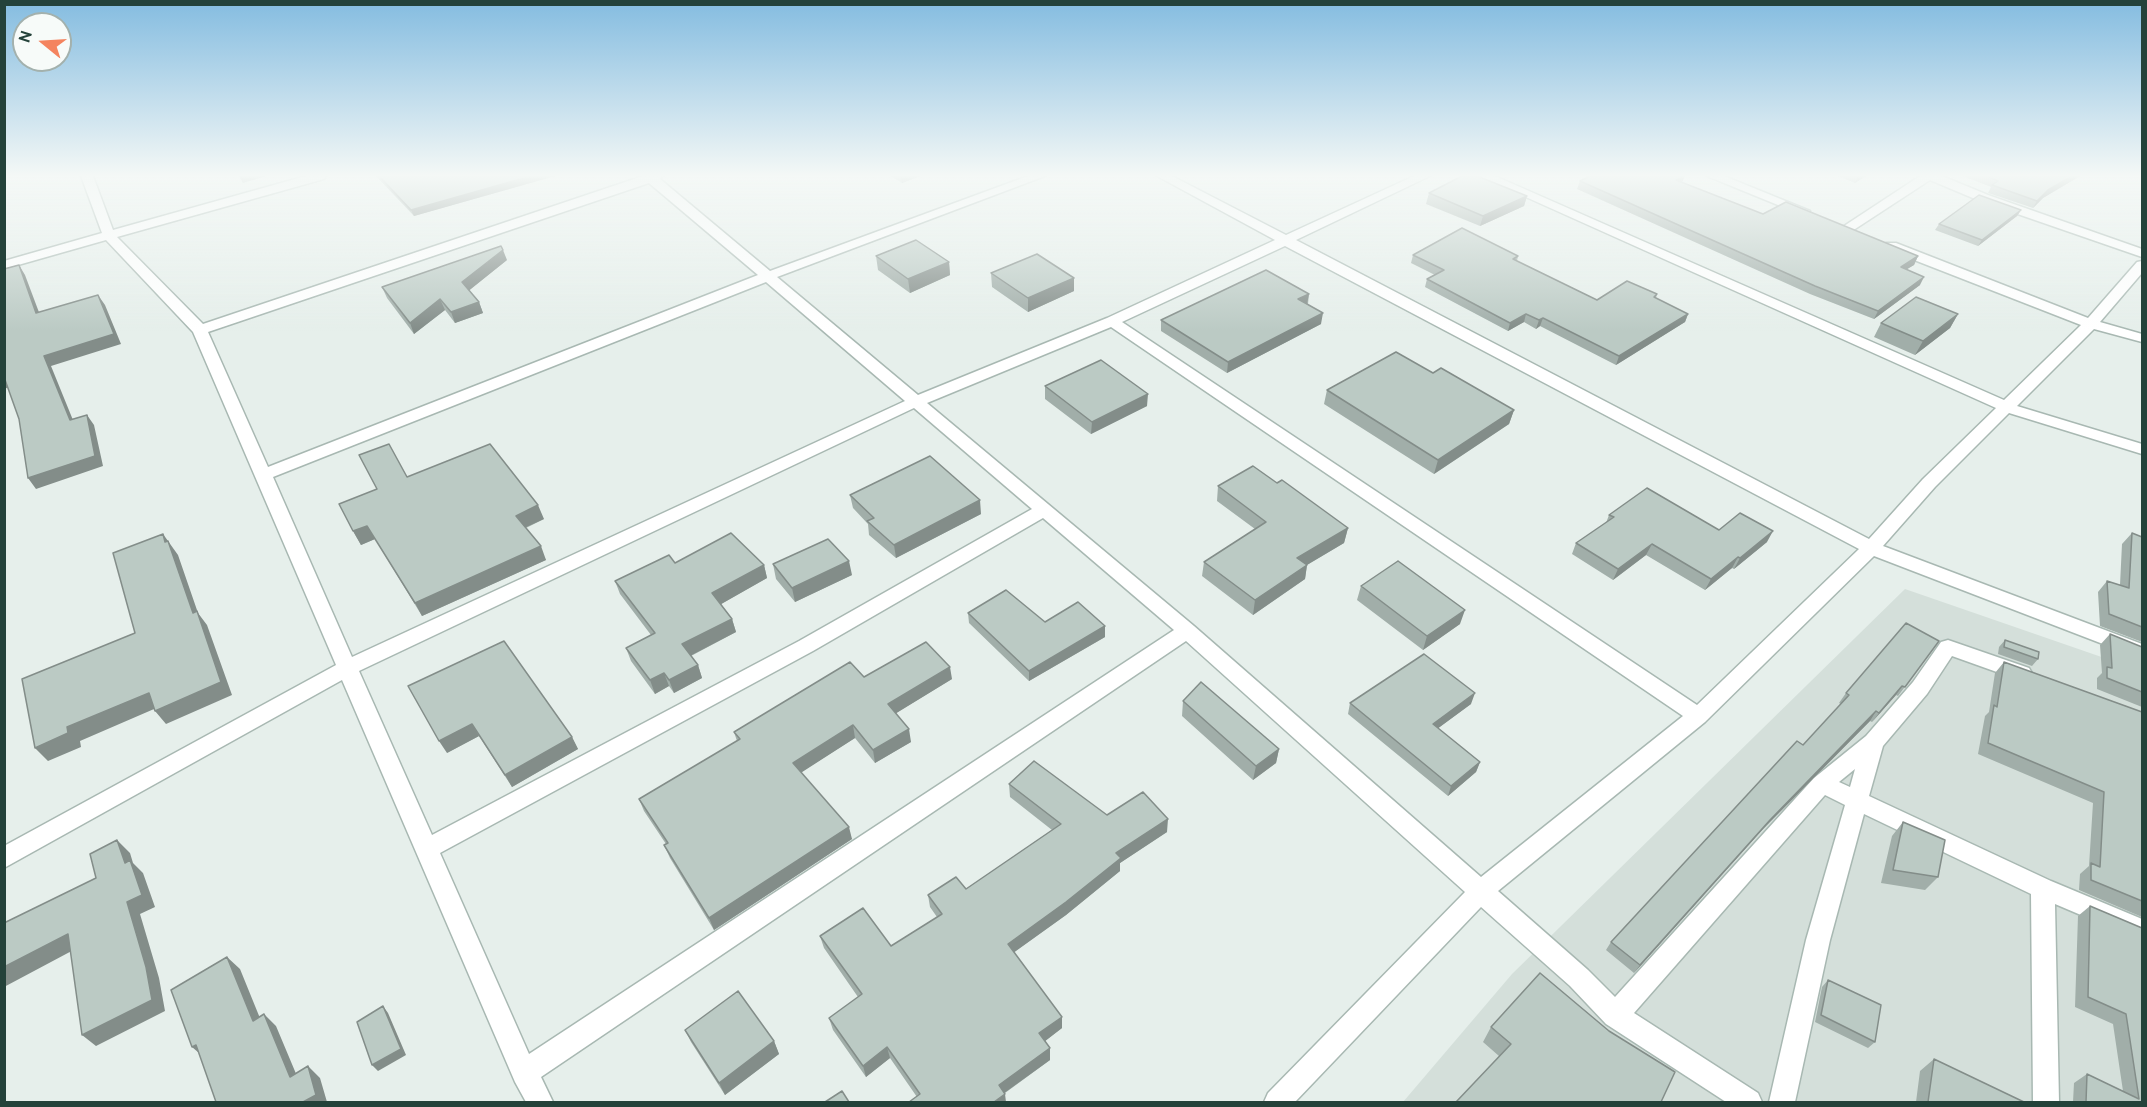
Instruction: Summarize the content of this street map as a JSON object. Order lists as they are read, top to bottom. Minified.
{"north":"left"}
